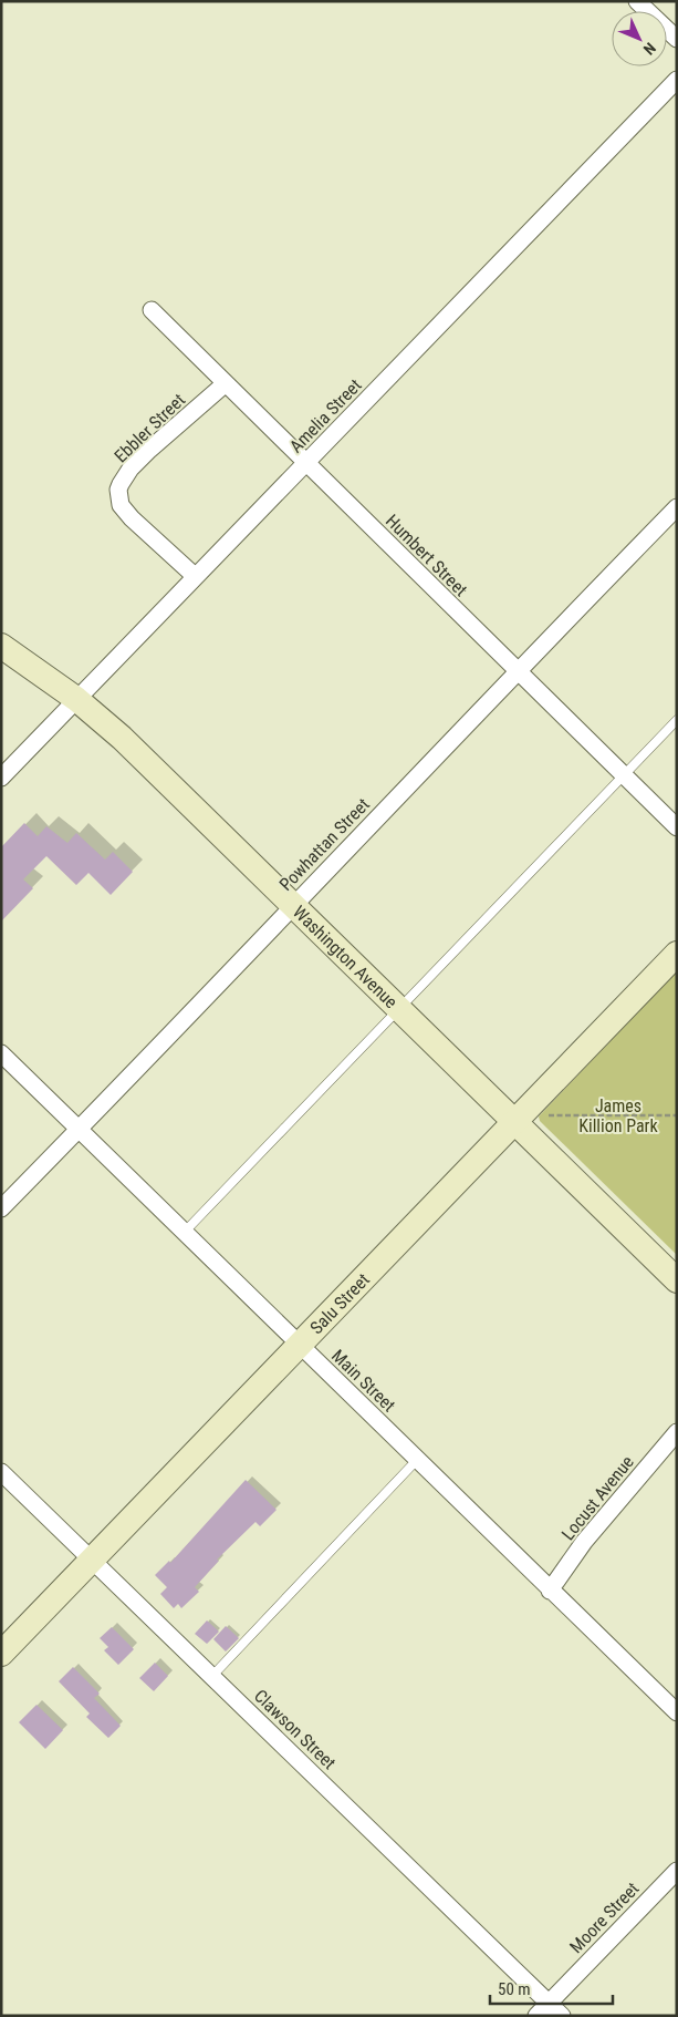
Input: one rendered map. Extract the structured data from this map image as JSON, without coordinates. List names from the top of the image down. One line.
{"streets":{"street":["Amelia Street","Ebbler Street","Humbert Street","Powhattan Street","Washington Avenue","Salu Street","Main Street","Locust Avenue","Clawson Street","Moore Street"]},"crossings":[["Amelia Street","Ebbler Street"],["Amelia Street","Humbert Street"],["Amelia Street","Washington Avenue"],["Ebbler Street","Humbert Street"],["Humbert Street","Powhattan Street"],["Powhattan Street","Washington Avenue"],["Powhattan Street","Main Street"],["Washington Avenue","Salu Street"],["Salu Street","Main Street"],["Salu Street","Clawson Street"],["Main Street","Locust Avenue"],["Clawson Street","Moore Street"]],"parks":["James Killion Park"],"scale_bar":"50 m","north":"bottom right"}
